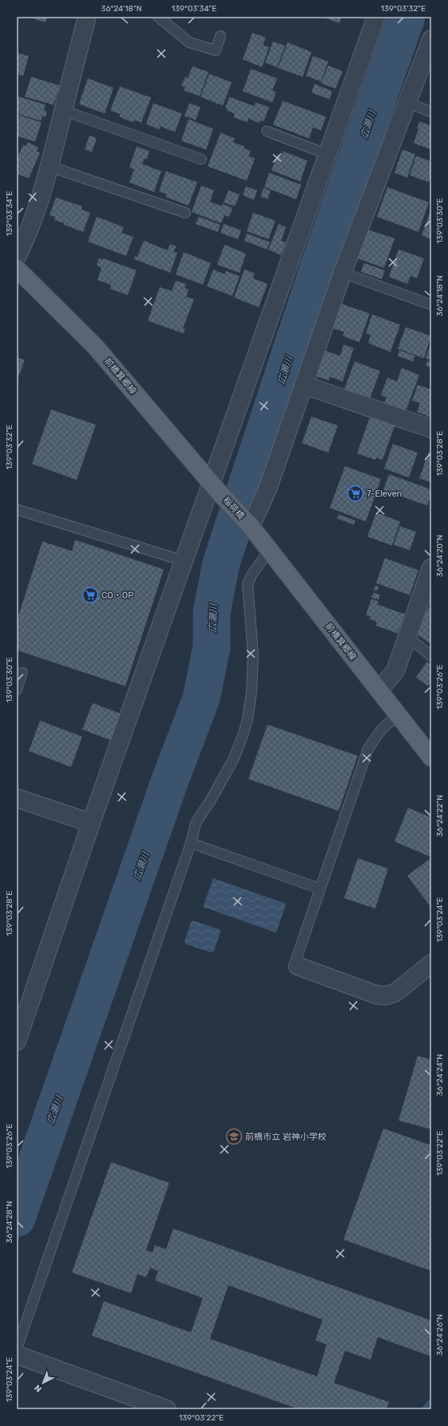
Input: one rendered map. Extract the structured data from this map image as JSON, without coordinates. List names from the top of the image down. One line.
{"streets":{"main road":["前橋箕郷線","稲荷橋"]},"crossings":[["前橋箕郷線","稲荷橋"]],"water":["広瀬川"],"places":{"supermarket":["7-Eleven","CO・OP"],"school or university":["前橋市立 岩神小学校"]},"north":"bottom left","coordinates":["36°24'18\"N","139°03'34\"E","139°03'32\"E","139°03'30\"E","139°03'28\"E","36°24'20\"N","139°03'26\"E","36°24'22\"N","139°03'24\"E","36°24'24\"N","139°03'22\"E","36°24'28\"N","36°24'26\"N"]}
